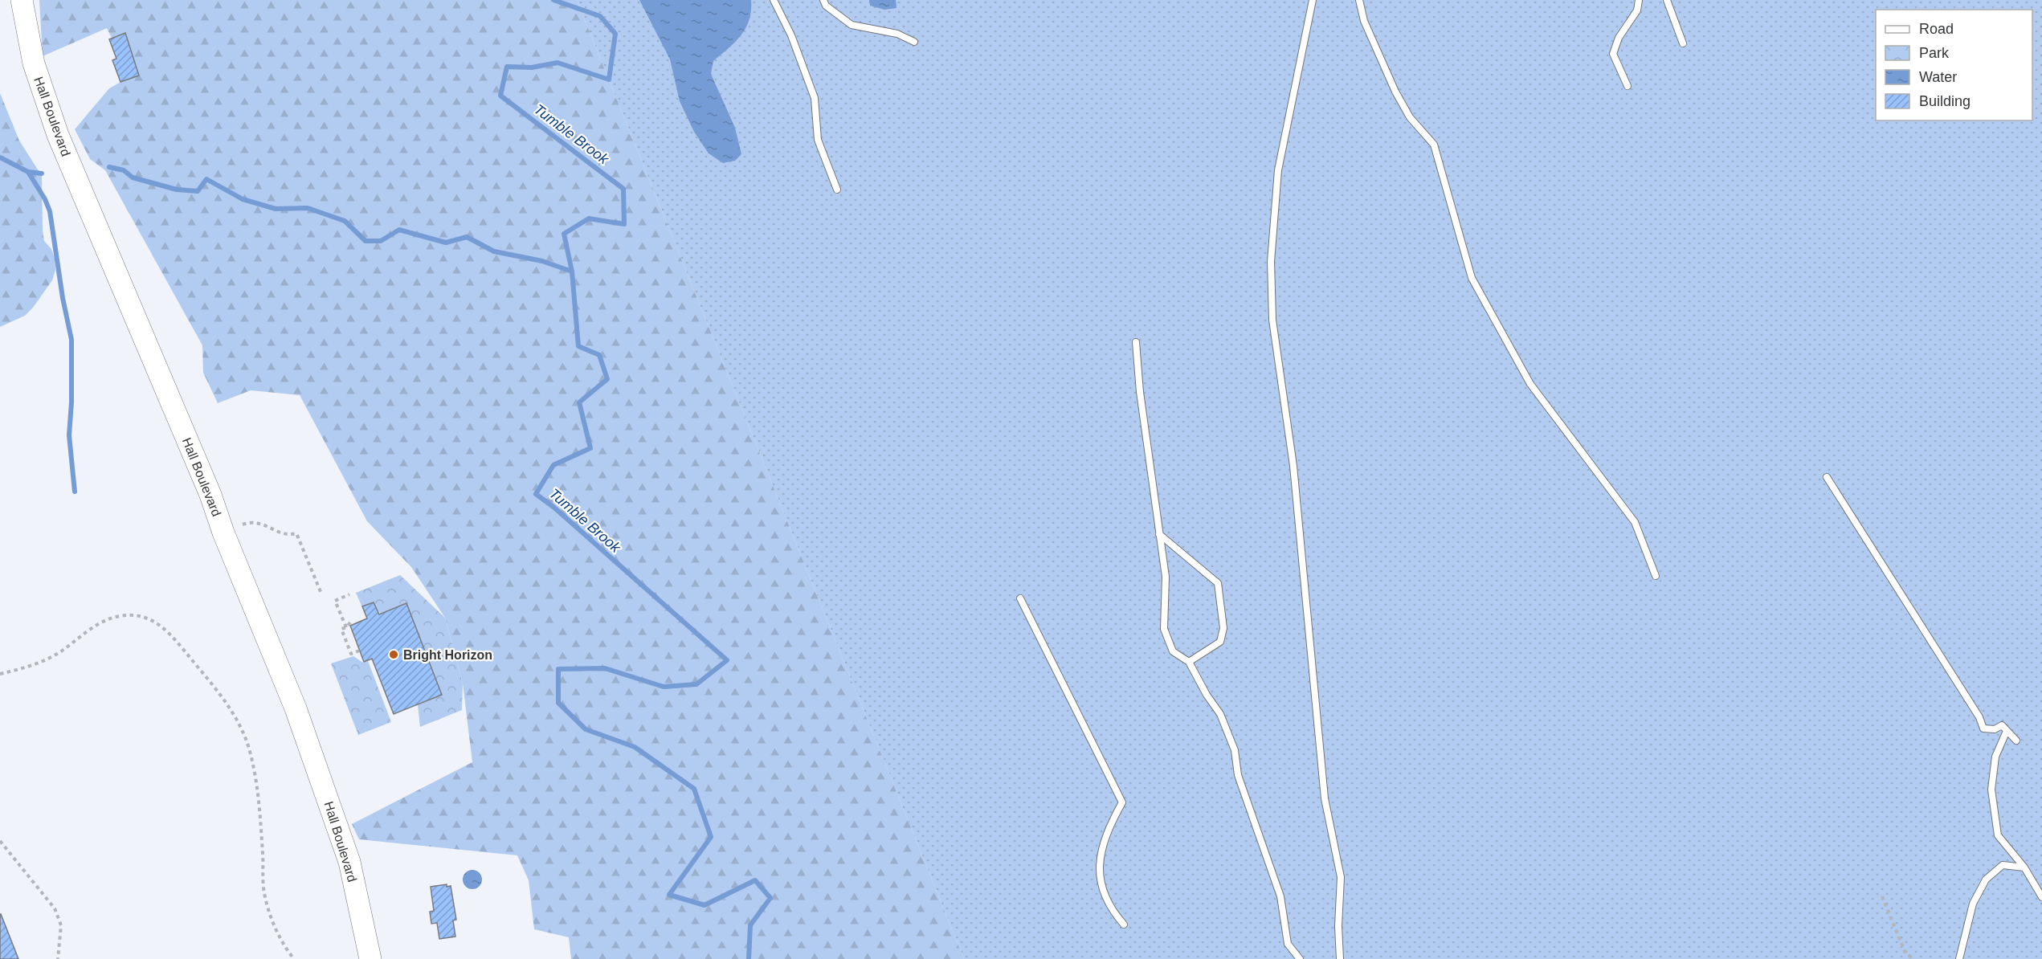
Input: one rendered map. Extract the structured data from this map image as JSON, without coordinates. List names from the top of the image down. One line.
{"streets":{"main road":["Hall Boulevard"]},"water":["Tumble Brook"],"places":["Bright Horizon"],"legend":["Road","Park","Water","Building"]}
